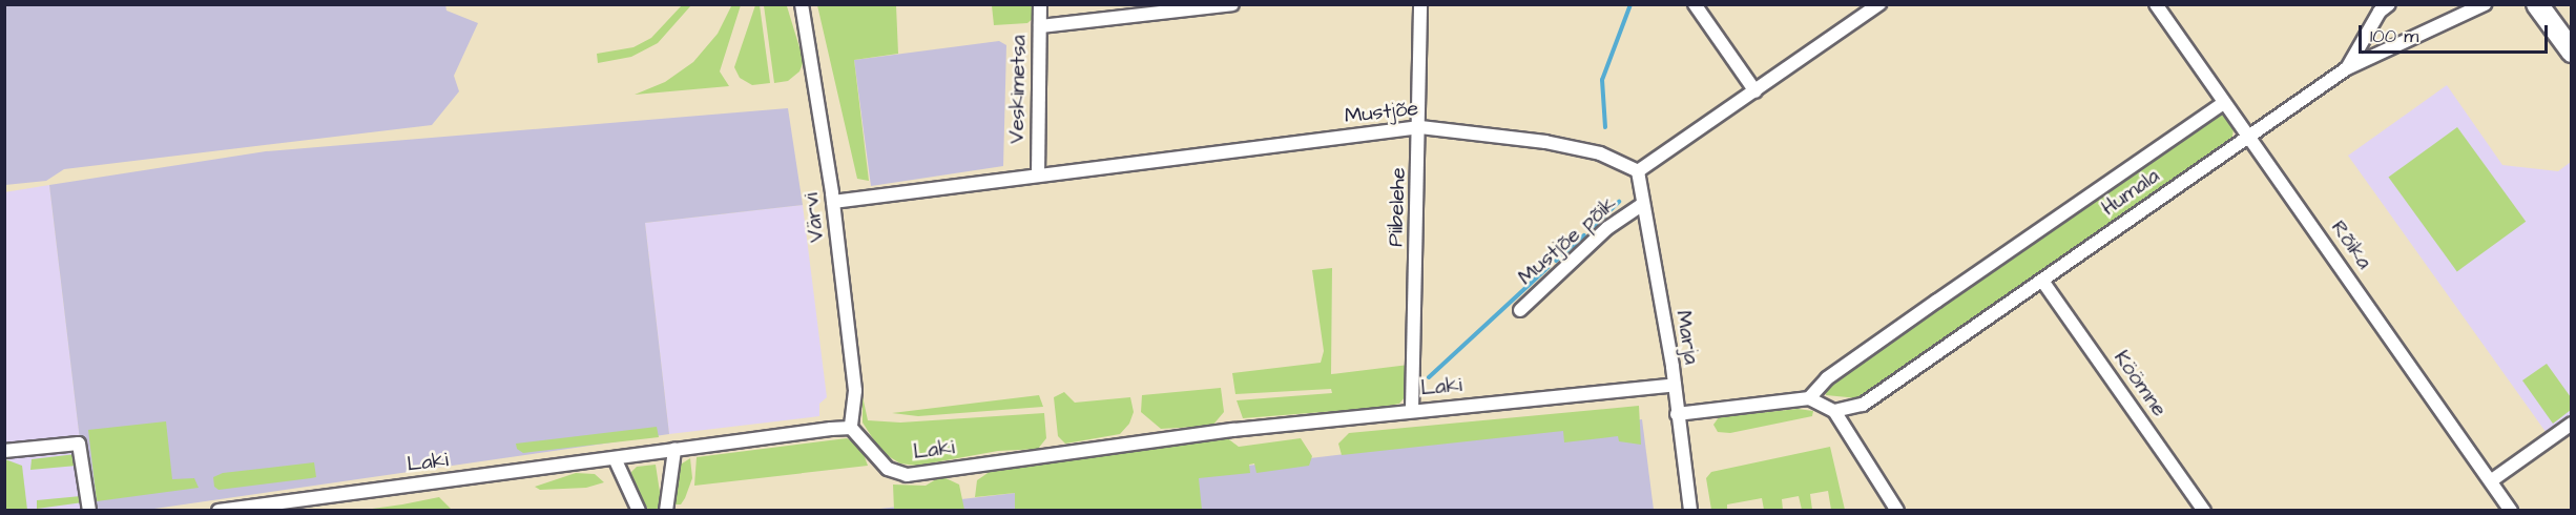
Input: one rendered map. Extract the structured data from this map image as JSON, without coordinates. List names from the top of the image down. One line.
{"streets":{"street":["Veskimetsa","Mustjõe","Humala","Piibelehe","Värvi","Mustjõe põik","Rõika","Marja","Köömne","Laki"]},"crossings":[["Veskimetsa","Mustjõe"],["Mustjõe","Piibelehe"],["Mustjõe","Värvi"],["Mustjõe","Marja"],["Humala","Rõika"],["Humala","Köömne"],["Piibelehe","Laki"],["Värvi","Laki"],["Mustjõe põik","Marja"],["Marja","Laki"]],"scale_bar":"100 m"}
